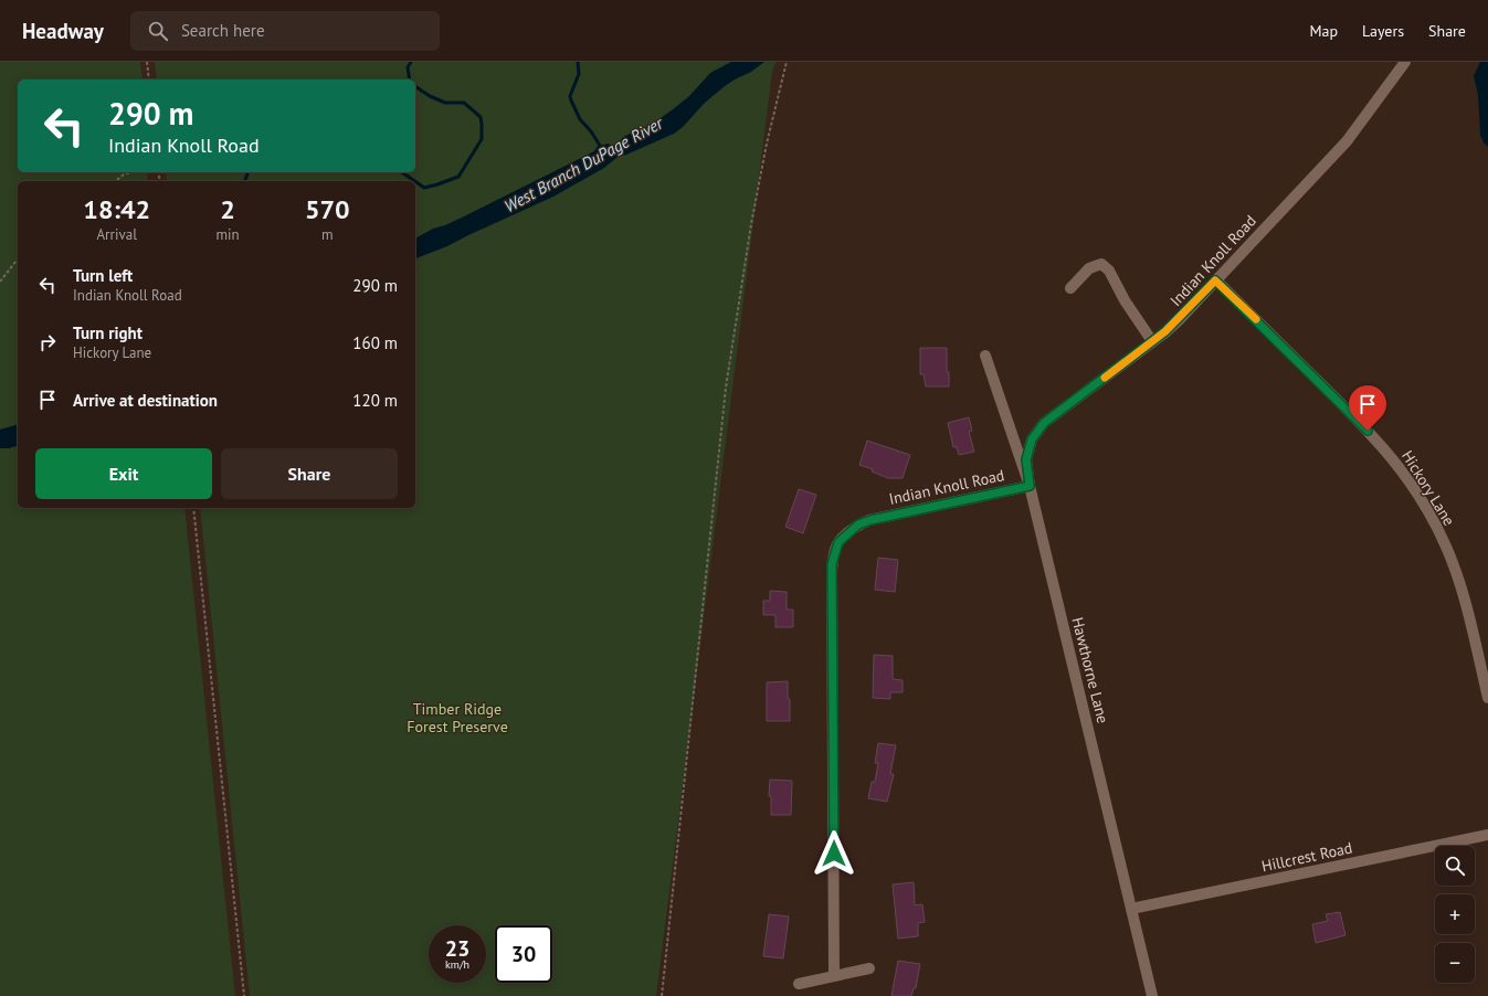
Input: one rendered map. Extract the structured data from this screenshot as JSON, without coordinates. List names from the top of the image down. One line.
{"streets":{"street":["Indian Knoll Road","Hickory Lane","Hawthorne Lane","Hillcrest Road"]},"crossings":[["Indian Knoll Road","Hickory Lane"],["Indian Knoll Road","Hawthorne Lane"],["Hawthorne Lane","Hillcrest Road"]],"water":["West Branch DuPage River"],"parks":["Timber Ridge Forest Preserve"],"page":{"header":"Headway","search":"Search here","nav":["Map","Layers","Share"],"turn":["290 m","Indian Knoll Road"],"eta":["18:42","Arrival","2","min","570","m"],"list":[{"name":"Turn left","note":"Indian Knoll Road","value":"290 m"},{"name":"Turn right","note":"Hickory Lane","value":"160 m"},{"name":"Arrive at destination","value":"120 m"}],"buttons":["Exit","Share"],"map_buttons":["+","−"],"speed":"23 km/h","limit":"30"}}
